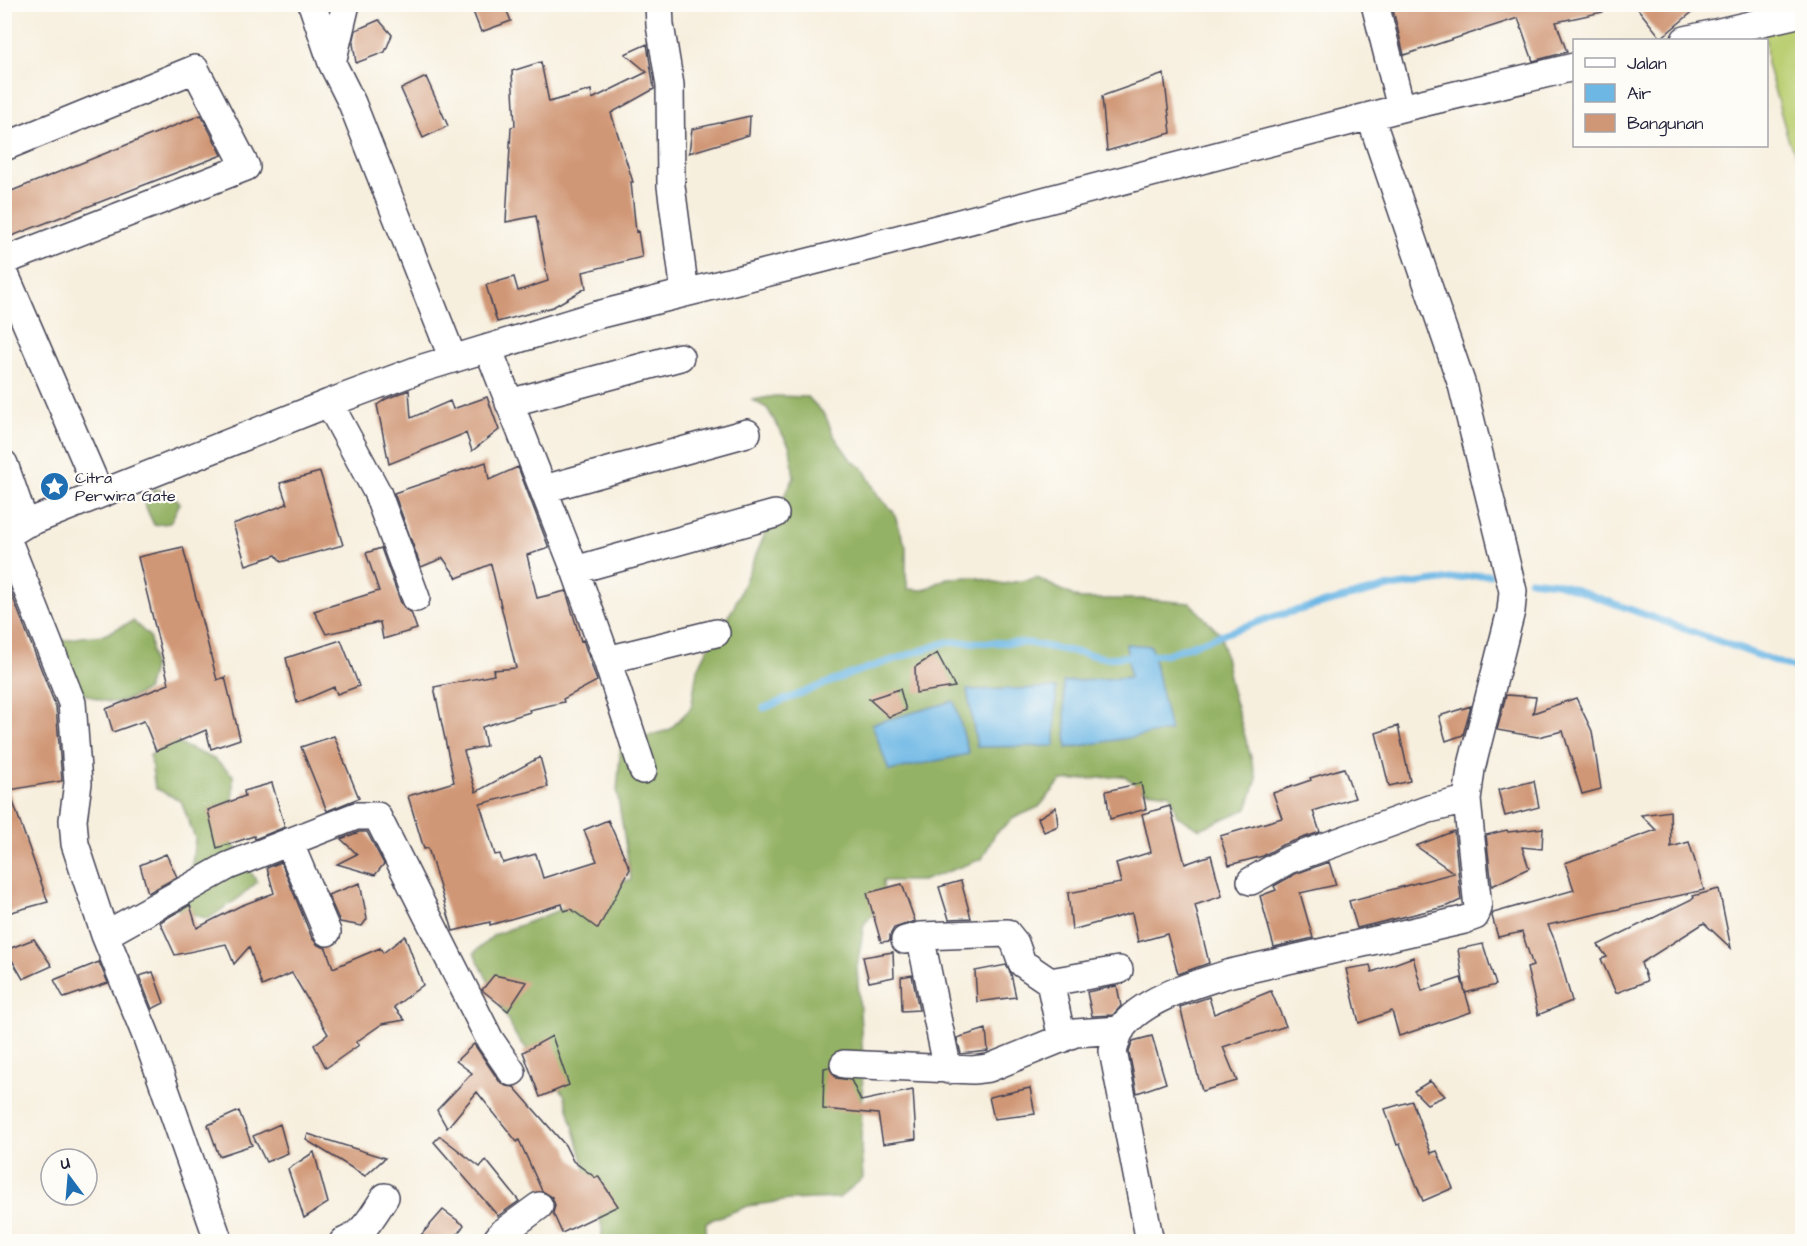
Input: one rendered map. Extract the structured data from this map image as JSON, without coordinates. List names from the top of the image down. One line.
{"places":{"place":["Citra Perwira Gate"]},"legend":["Jalan","Air","Bangunan"],"north":"top"}
